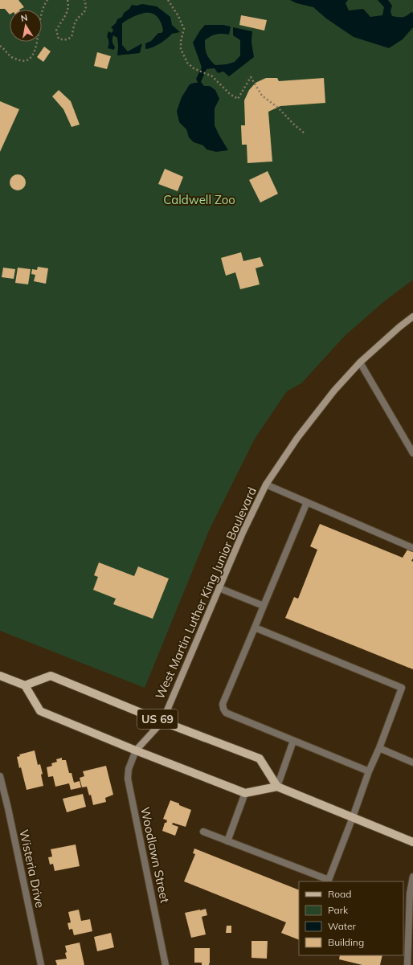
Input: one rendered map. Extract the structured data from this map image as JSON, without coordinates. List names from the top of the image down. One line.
{"streets":{"main road":["West Martin Luther King Junior Boulevard","US 69"],"street":["Woodlawn Street","Wisteria Drive"]},"crossings":[["West Martin Luther King Junior Boulevard","US 69"],["West Martin Luther King Junior Boulevard","Woodlawn Street"]],"parks":["Caldwell Zoo"],"legend":["Road","Park","Water","Building"],"north":"top"}
